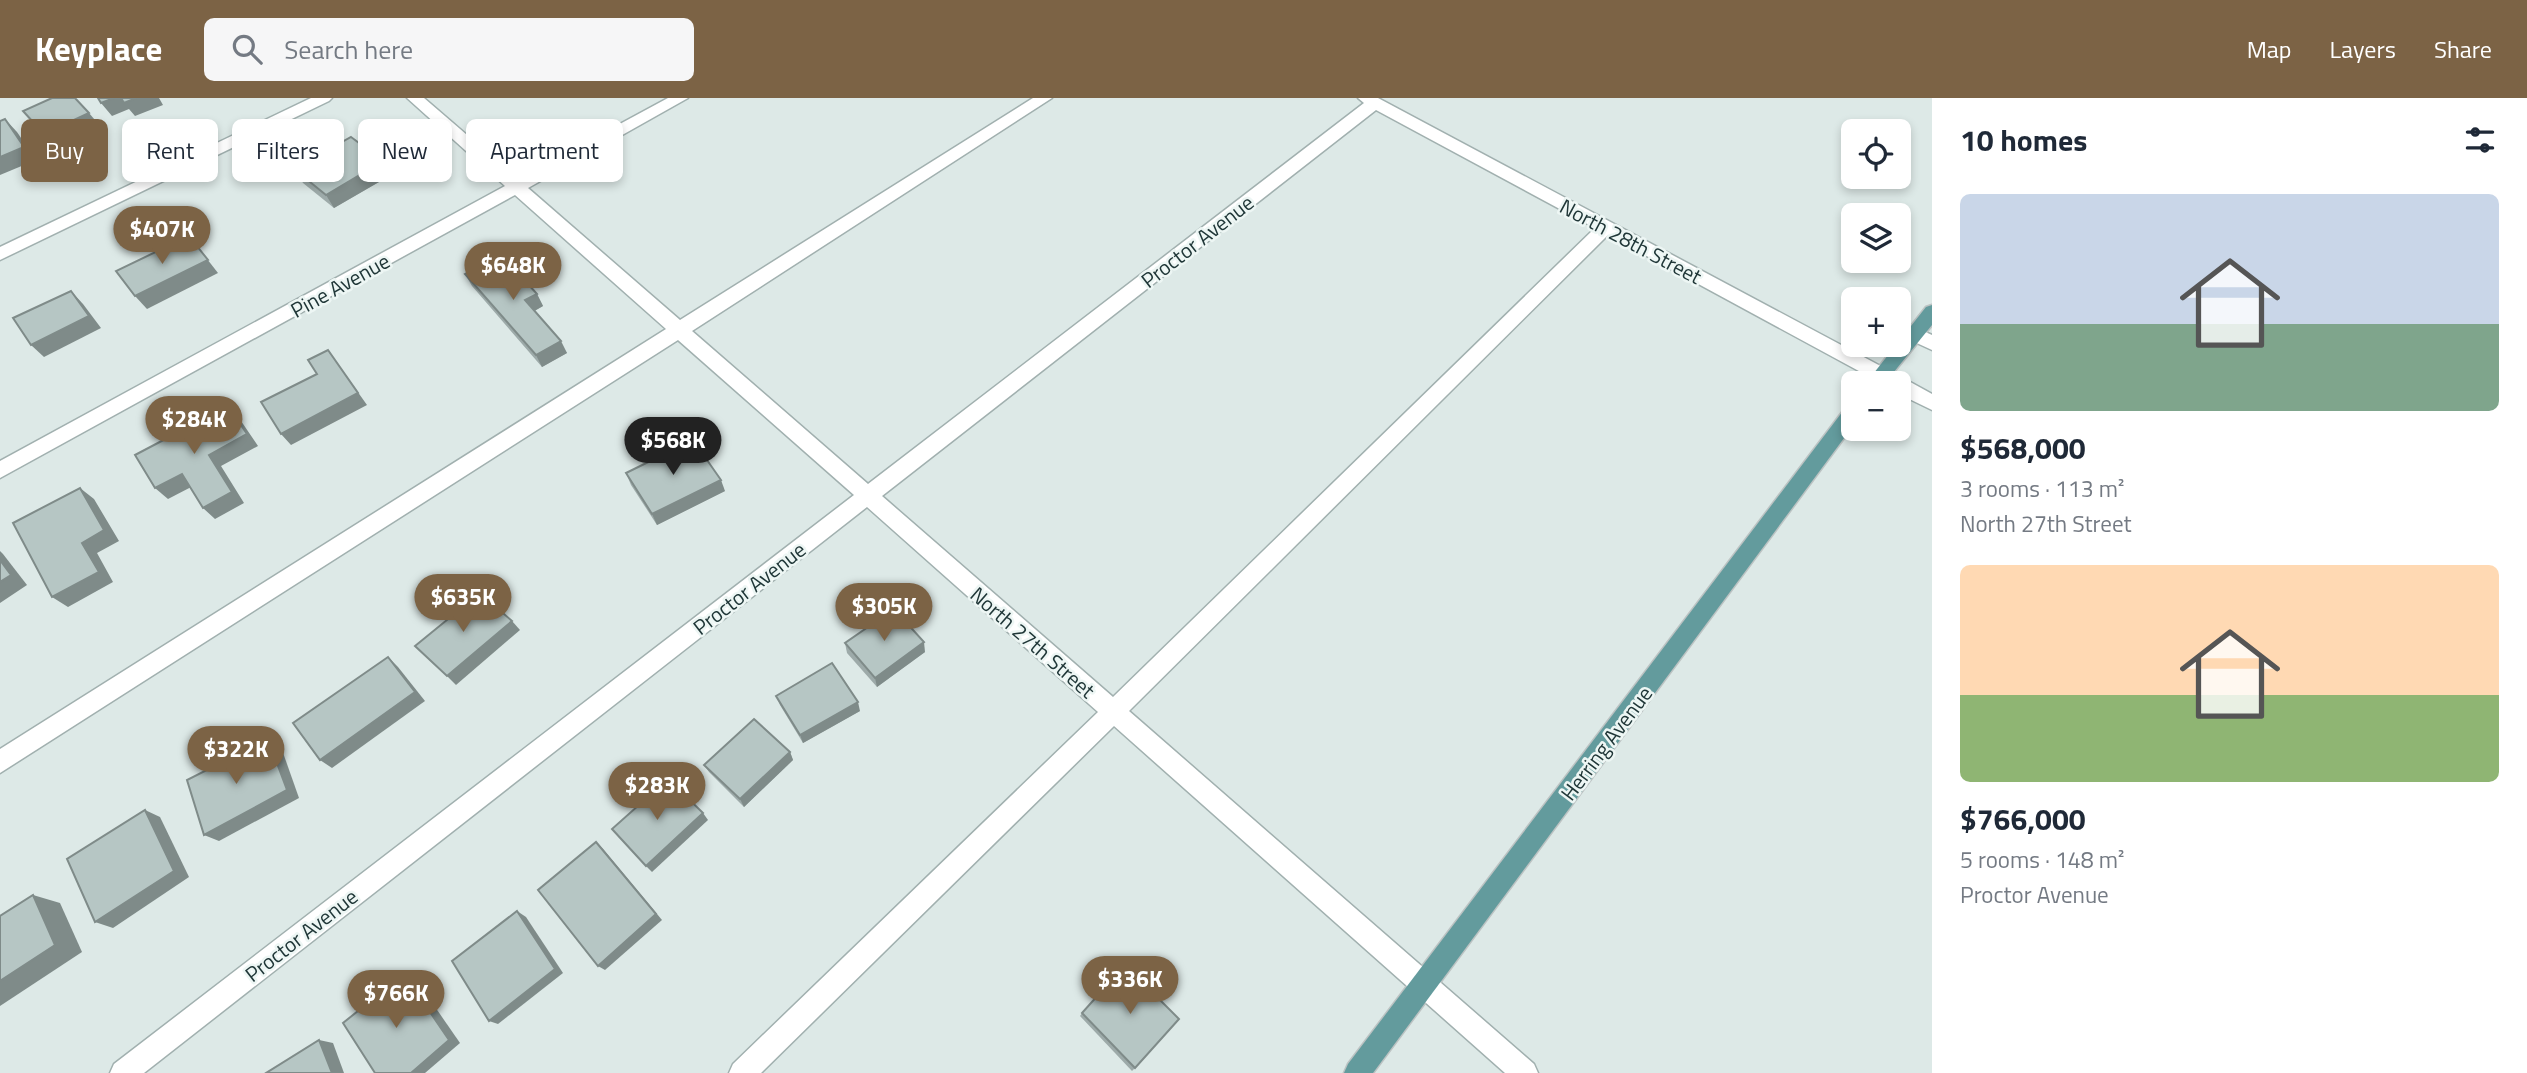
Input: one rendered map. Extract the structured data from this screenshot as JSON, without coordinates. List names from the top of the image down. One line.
{"streets":{"main road":["Herring Avenue"],"street":["Proctor Avenue","North 28th Street","Pine Avenue","North 27th Street"]},"crossings":[["Proctor Avenue","North 28th Street"],["Proctor Avenue","North 27th Street"],["Pine Avenue","North 27th Street"],["North 27th Street","Herring Avenue"]],"page":{"header":"Keyplace","search":"Search here","nav":["Map","Layers","Share"],"heading":"10 homes","map_buttons":["+","−"],"chip":["Buy","Rent","Filters","New","Apartment"],"list":[{"name":"$568,000","note":"3 rooms · 113 m² · North 27th Street"},{"name":"$766,000","note":"5 rooms · 148 m² · Proctor Avenue"}],"price":["$407K","$648K","$284K","$568K","$635K","$305K","$322K","$283K","$336K","$766K"]}}
